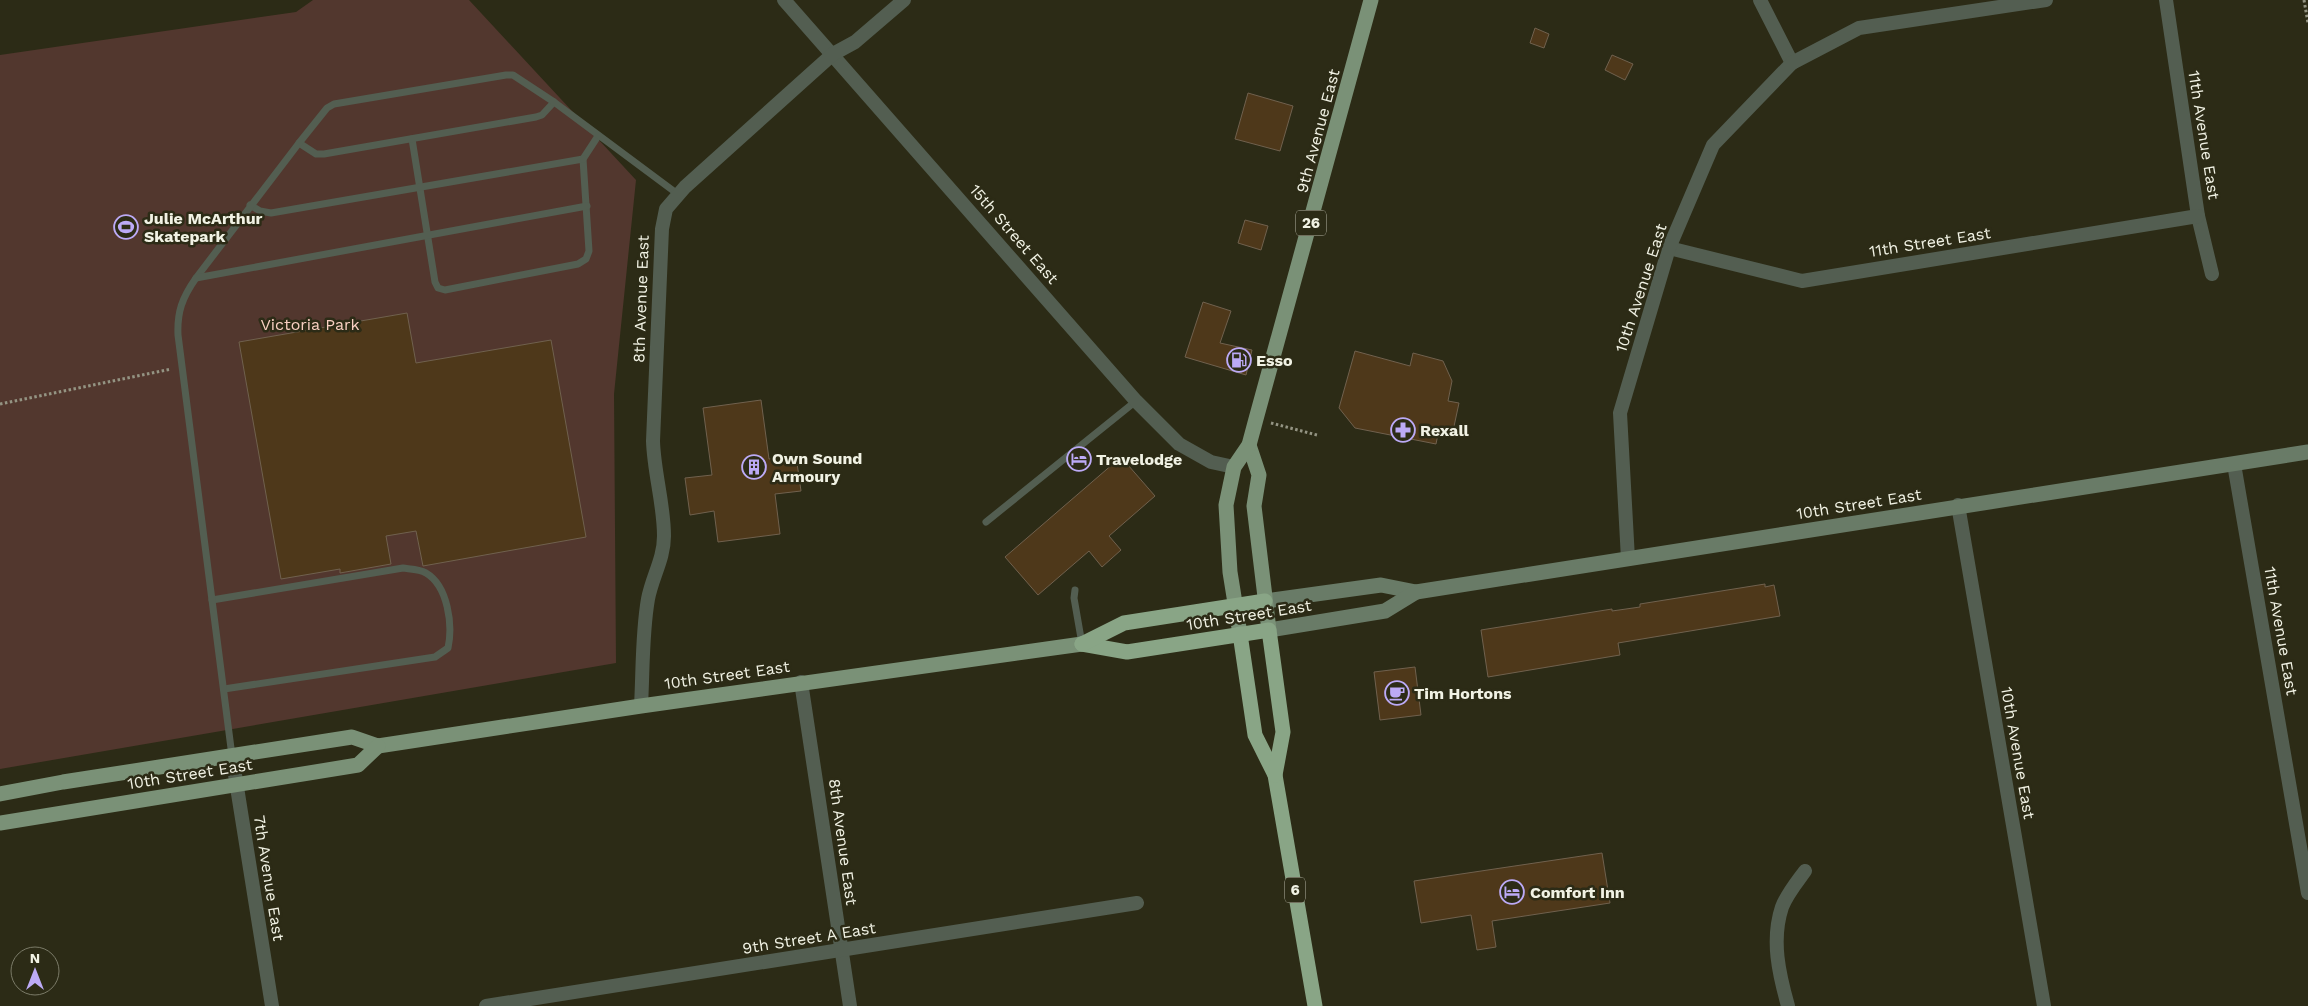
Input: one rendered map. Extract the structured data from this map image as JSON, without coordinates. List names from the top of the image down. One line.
{"streets":{"highway":["9th Avenue East","10th Street East","6"],"main road":["26"],"street":["11th Avenue East","15th Street East","11th Street East","10th Avenue East","8th Avenue East","7th Avenue East","9th Street A East"]},"crossings":[["9th Avenue East","15th Street East"],["9th Avenue East","10th Street East"],["9th Avenue East","6"],["11th Avenue East","11th Street East"],["11th Avenue East","10th Street East"],["15th Street East","8th Avenue East"],["11th Street East","10th Avenue East"],["10th Avenue East","10th Street East"],["8th Avenue East","10th Street East"],["8th Avenue East","9th Street A East"],["10th Street East","7th Avenue East"],["10th Street East","6"]],"parks":["Victoria Park"],"places":{"sports":["Julie McArthur Skatepark"],"fuel station":["Esso"],"pharmacy":["Rexall"],"hotel":["Travelodge","Comfort Inn"],"building":["Own Sound Armoury"],"cafe":["Tim Hortons"]},"north":"top"}
